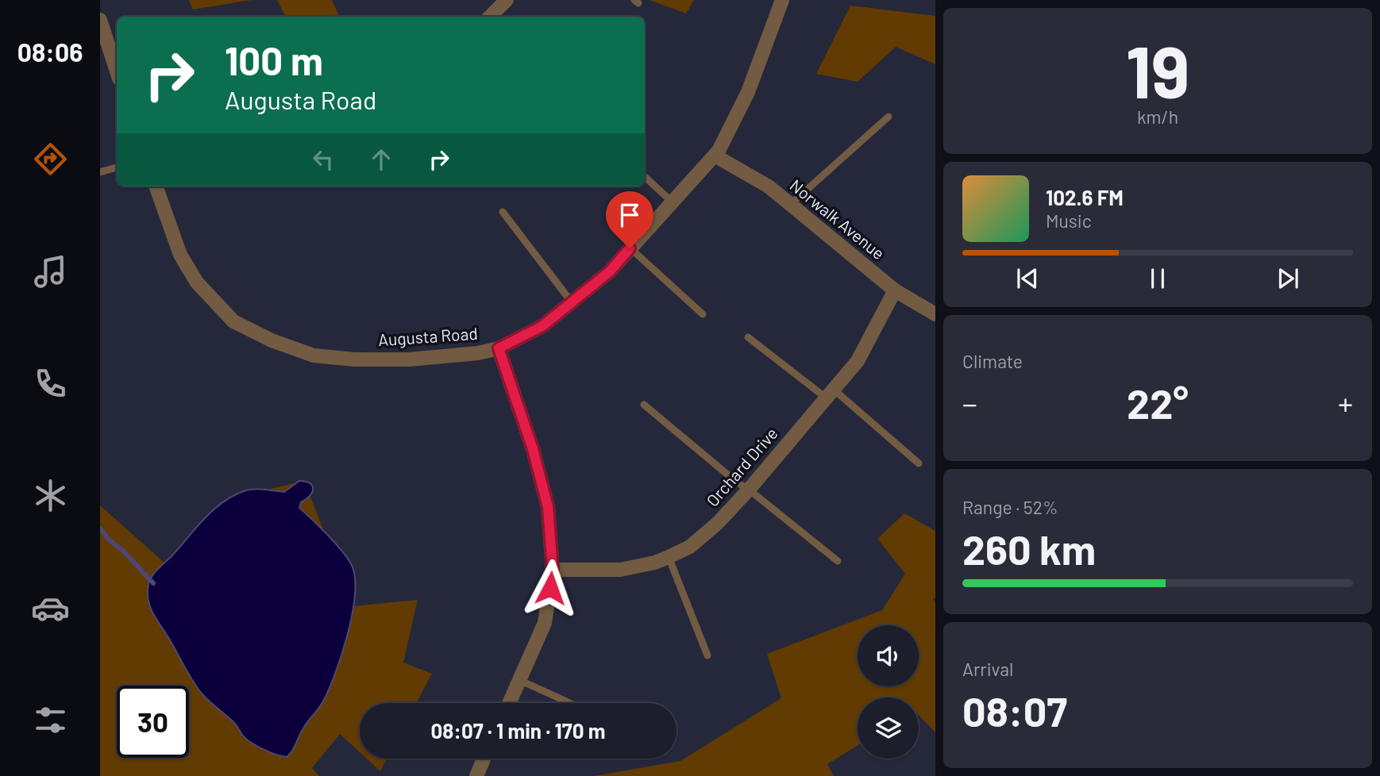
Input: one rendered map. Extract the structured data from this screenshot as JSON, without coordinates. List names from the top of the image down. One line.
{"streets":{"street":["Norwalk Avenue","Augusta Road","Orchard Drive"]},"crossings":[["Norwalk Avenue","Augusta Road"],["Norwalk Avenue","Orchard Drive"]],"page":{"tabs":"08:06","tile":[["19","km/h"],"Climate",["Range · 52%","260 km"],["Arrival","08:07"]],"turn":["100 m","Augusta Road"],"song":["102.6 FM","Music"],"heat":["−","22°","+"],"limit":"30","trip":"08:07 · 1 min · 170 m"}}
